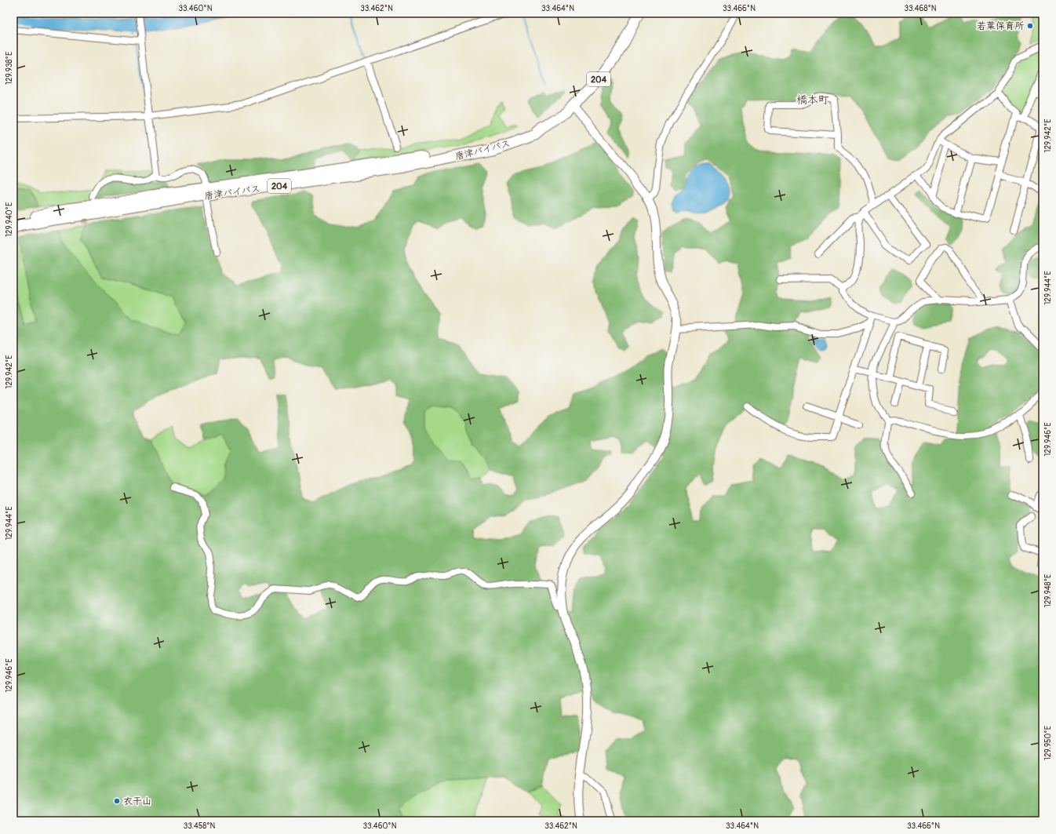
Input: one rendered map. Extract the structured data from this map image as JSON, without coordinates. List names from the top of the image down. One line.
{"streets":{"highway":["204","唐津バイパス"]},"districts":["橋本町"],"places":["若葉保育所","衣干山"],"coordinates":["33.460°N","33.462°N","33.464°N","33.466°N","33.468°N","129.938°E","129.942°E","129.940°E","129.944°E","129.946°E","129.948°E","129.950°E","33.458°N"]}
